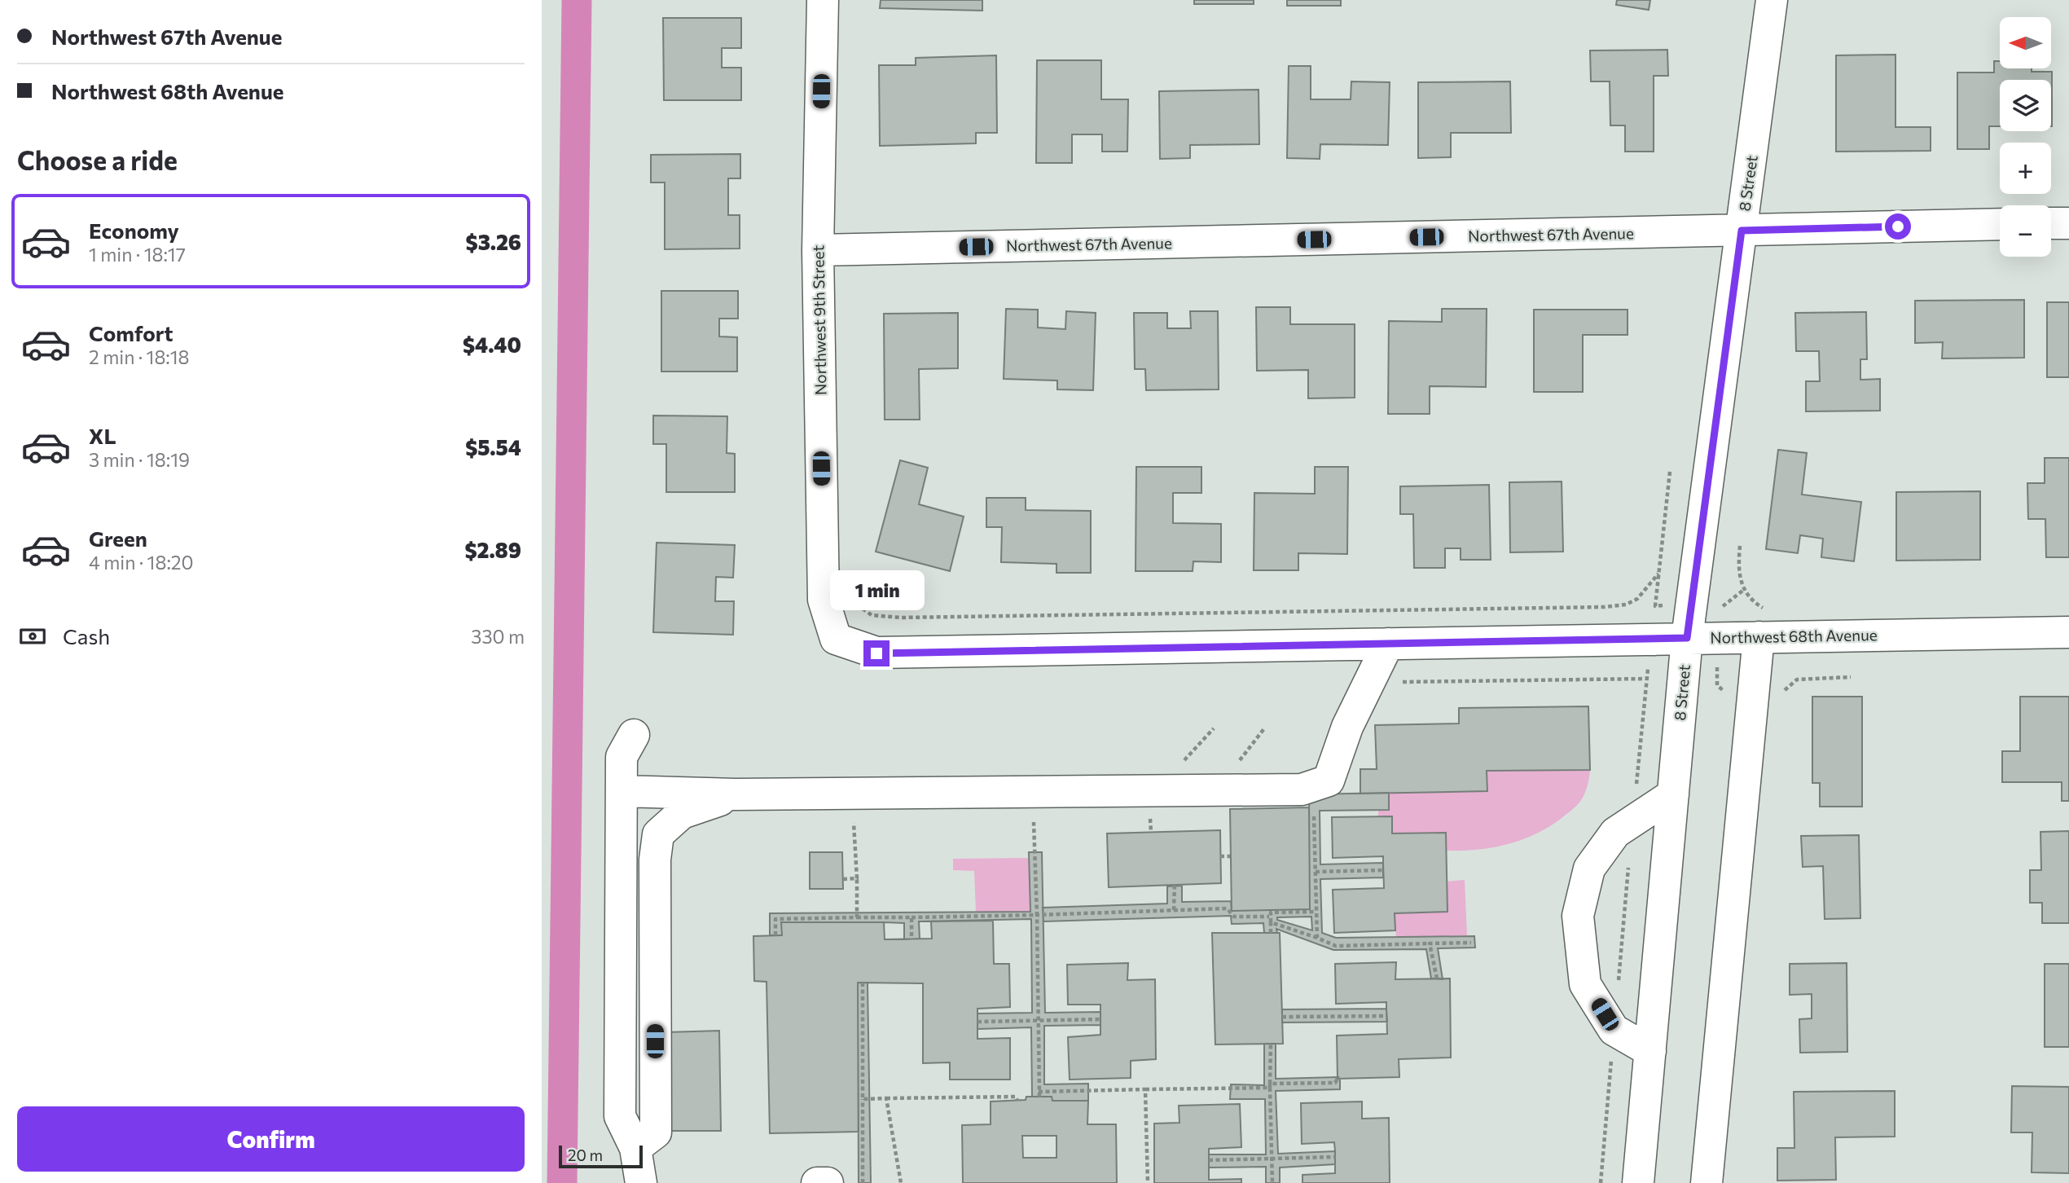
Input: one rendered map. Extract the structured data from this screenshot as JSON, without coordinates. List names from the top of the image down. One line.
{"streets":{"street":["8 Street","Northwest 67th Avenue","Northwest 9th Street","Northwest 68th Avenue"]},"crossings":[["8 Street","Northwest 67th Avenue"],["8 Street","Northwest 68th Avenue"],["Northwest 67th Avenue","Northwest 9th Street"],["Northwest 9th Street","Northwest 68th Avenue"]],"scale_bar":"20 m","north":"left","page":{"banner":["Northwest 67th Avenue","Northwest 68th Avenue"],"map_buttons":["+","−"],"heading":"Choose a ride","list":[{"name":"Economy","note":"1 min · 18:17","value":"$3.26"},{"name":"Comfort","note":"2 min · 18:18","value":"$4.40"},{"name":"XL","note":"3 min · 18:19","value":"$5.54"},{"name":"Green","note":"4 min · 18:20","value":"$2.89"}],"bubble":"1 min","pay":["Cash","330 m"],"buttons":"Confirm","scale":"20 m"}}
